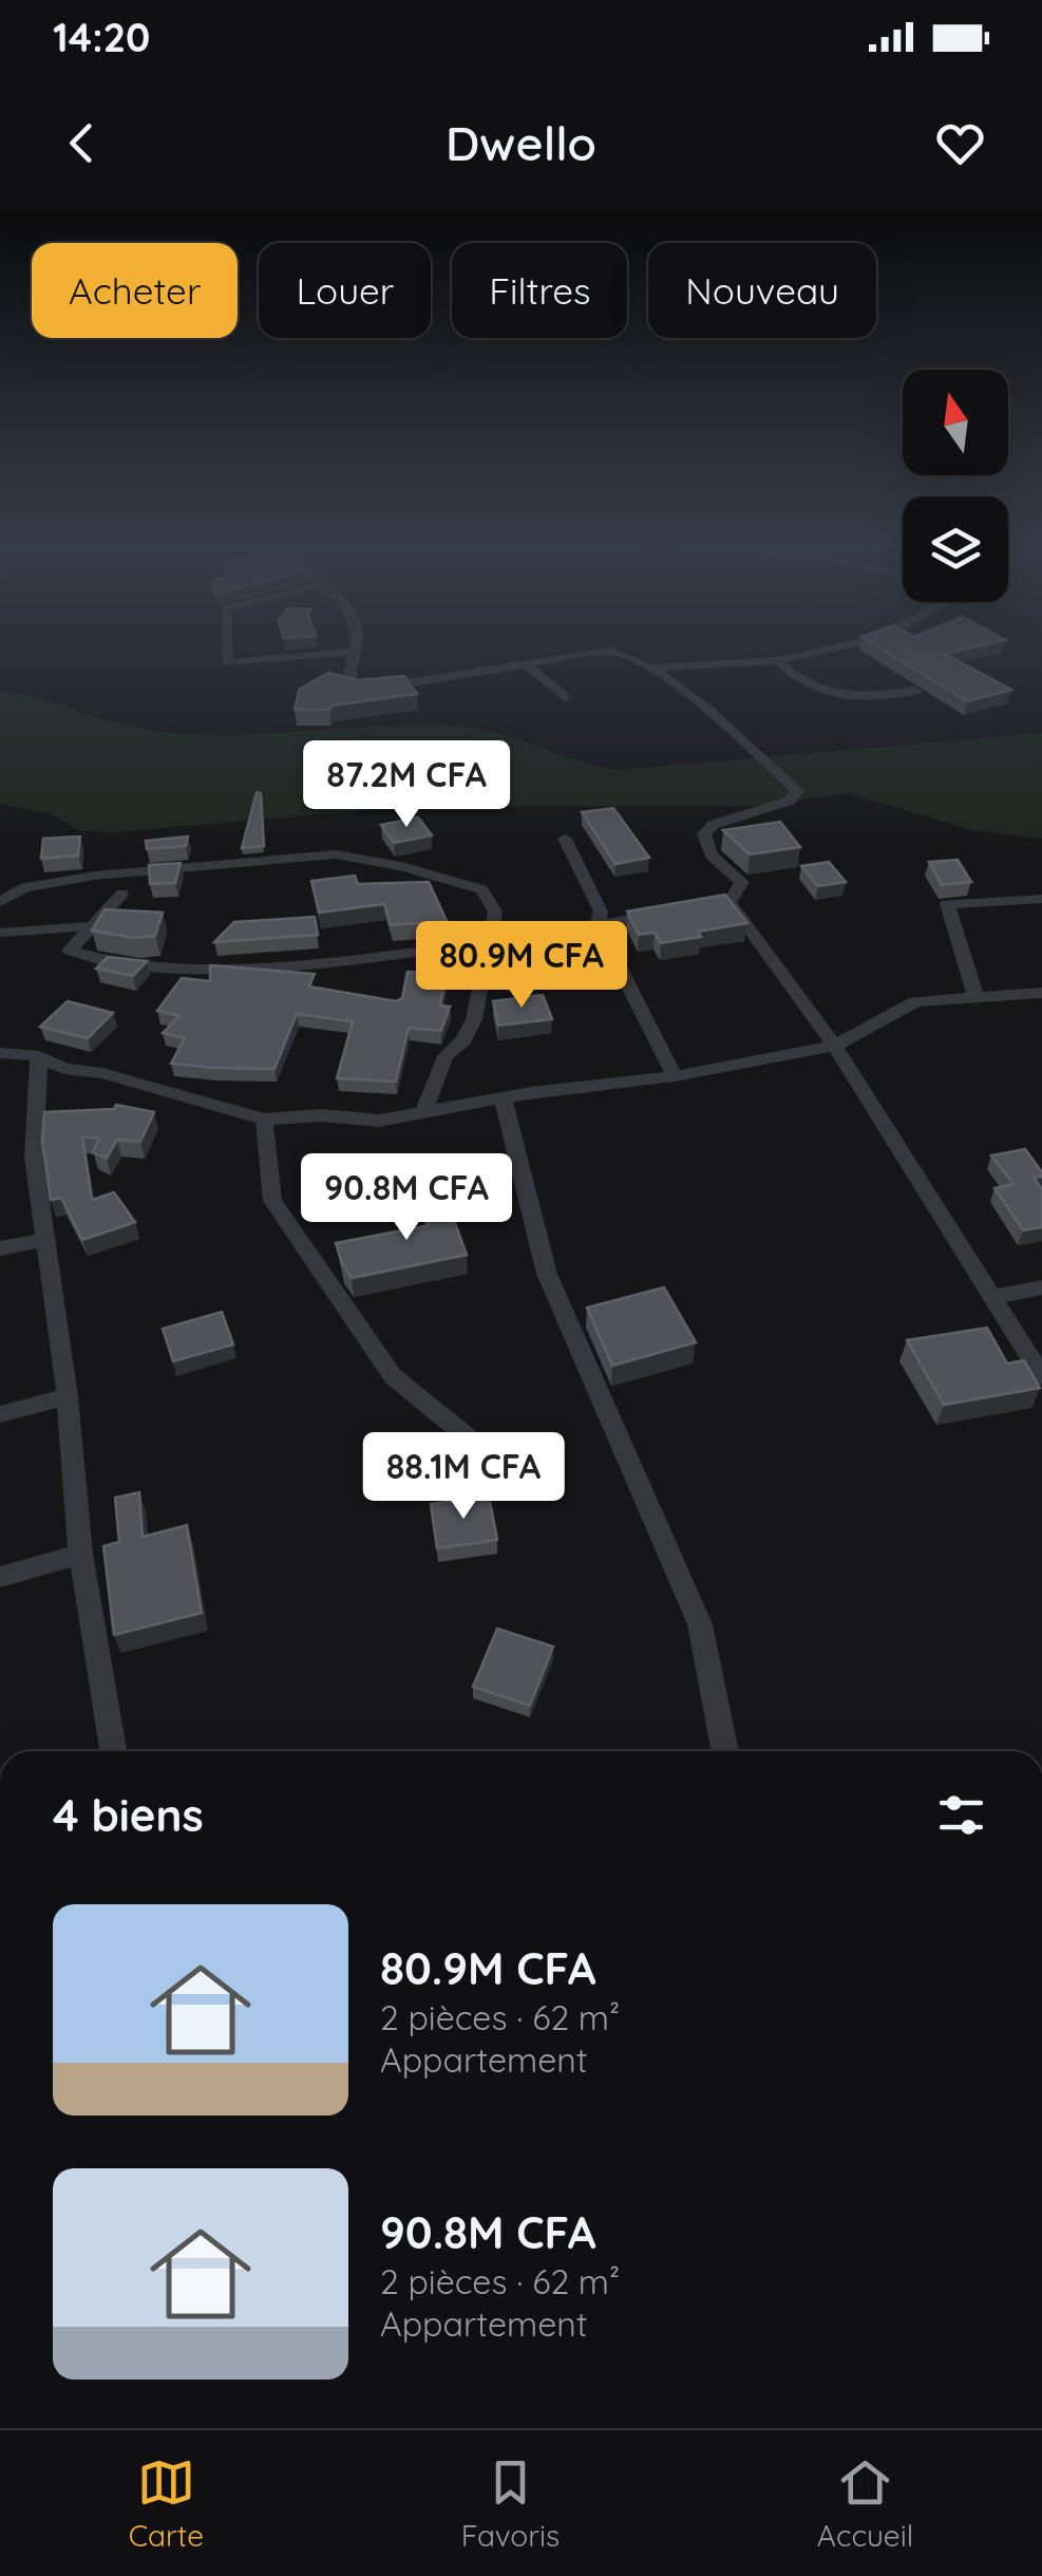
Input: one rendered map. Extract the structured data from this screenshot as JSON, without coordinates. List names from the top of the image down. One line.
{"north":"top","page":{"status":"14:20","header":"Dwello","chip":["Acheter","Louer","Filtres","Nouveau"],"price":["87.2M CFA","80.9M CFA","90.8M CFA","88.1M CFA"],"heading":"4 biens","list":[{"name":"80.9M CFA","note":"2 pièces · 62 m² · Appartement"},{"name":"90.8M CFA","note":"2 pièces · 62 m² · Appartement"}],"tabs":["Carte","Favoris","Accueil"]}}
